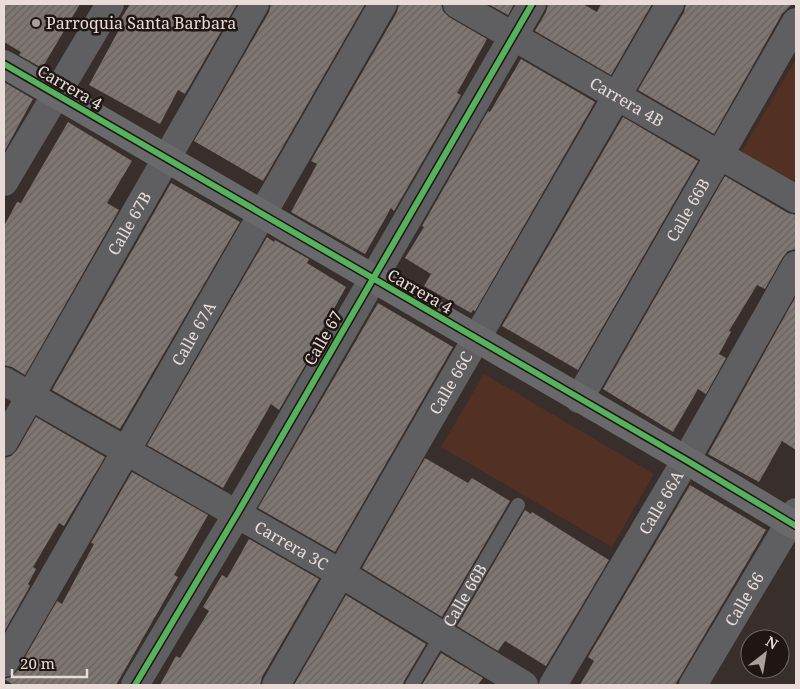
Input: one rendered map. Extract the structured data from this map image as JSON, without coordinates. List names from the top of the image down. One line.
{"streets":{"street":["Carrera 4","Carrera 4B","Calle 66B","Calle 67B","Calle 67A","Calle 67","Calle 66C","Calle 66A","Carrera 3C","Calle 66"]},"crossings":[["Carrera 4","Calle 66B"],["Carrera 4","Calle 67B"],["Carrera 4","Calle 67A"],["Carrera 4","Calle 67"],["Carrera 4","Calle 66C"],["Carrera 4","Calle 66A"],["Carrera 4","Calle 66"],["Carrera 4B","Calle 66B"],["Carrera 4B","Calle 67"],["Carrera 4B","Calle 66C"],["Calle 66B","Carrera 3C"],["Calle 67B","Carrera 3C"],["Calle 67A","Carrera 3C"],["Calle 67","Carrera 3C"],["Calle 66C","Carrera 3C"]],"places":["Parroquia Santa Barbara"],"scale_bar":"20 m","north":"top right"}
